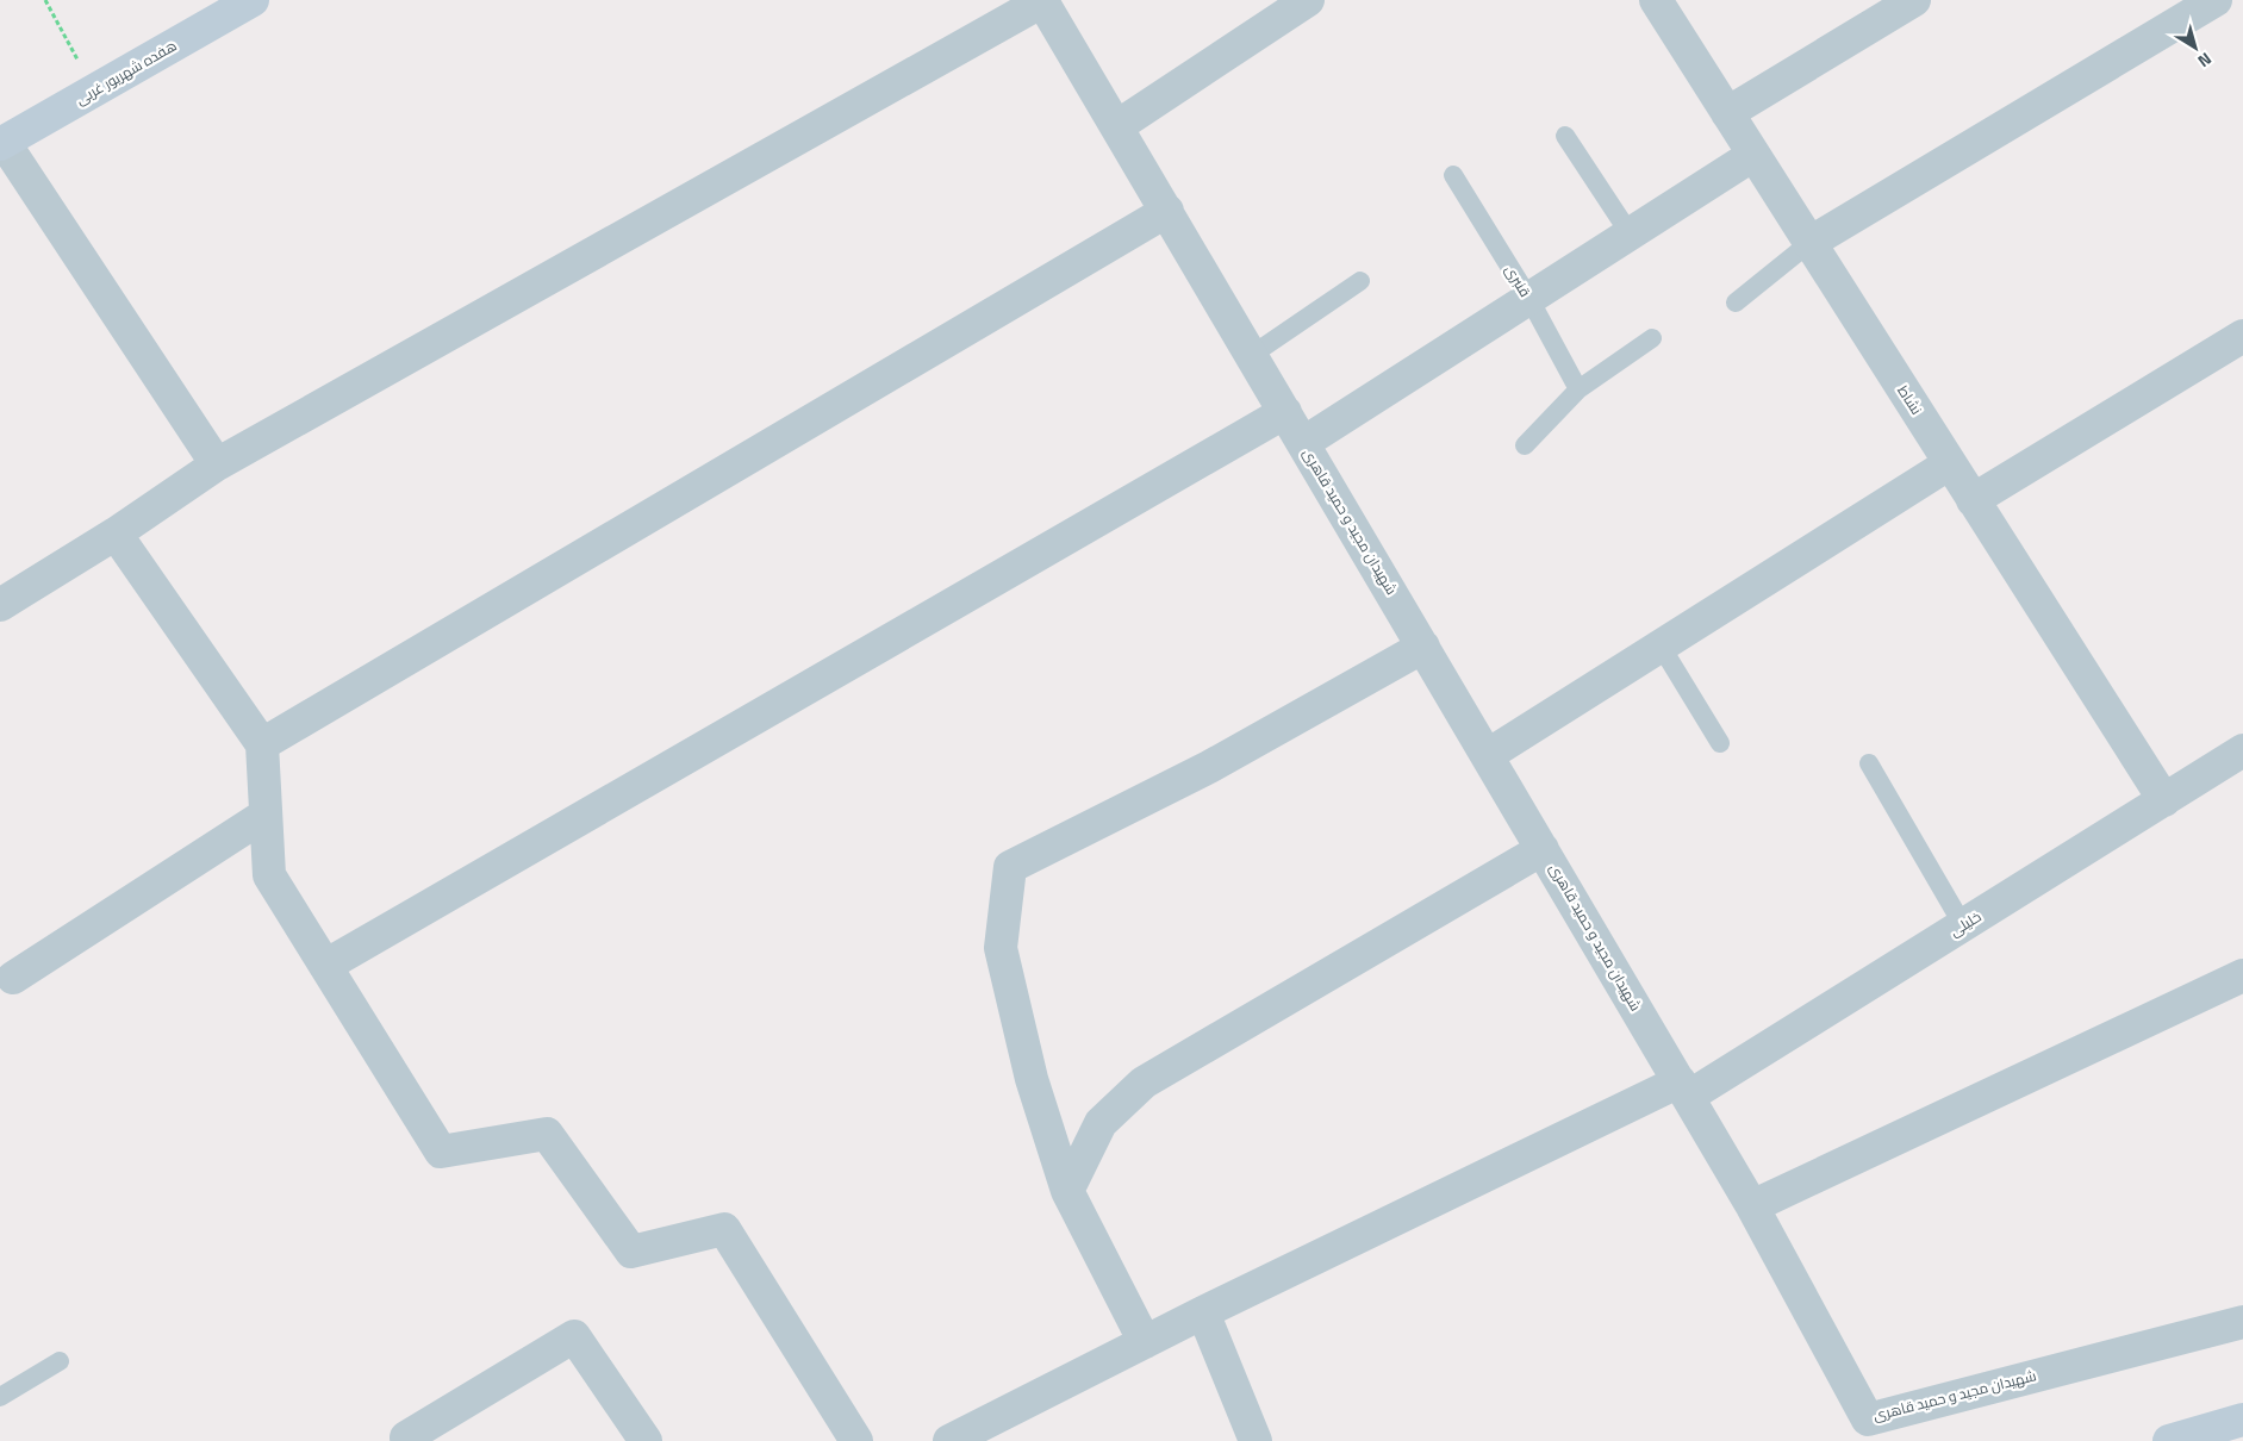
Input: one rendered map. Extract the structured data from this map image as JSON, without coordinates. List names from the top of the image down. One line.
{"streets":{"street":["هفده شهریور غربی","نشاط","شهیدان مجید و حمید قاهری","خلیلی"],"lane":["قنبری"]},"crossings":[["نشاط","خلیلی"],["شهیدان مجید و حمید قاهری","خلیلی"]],"north":"bottom right"}
